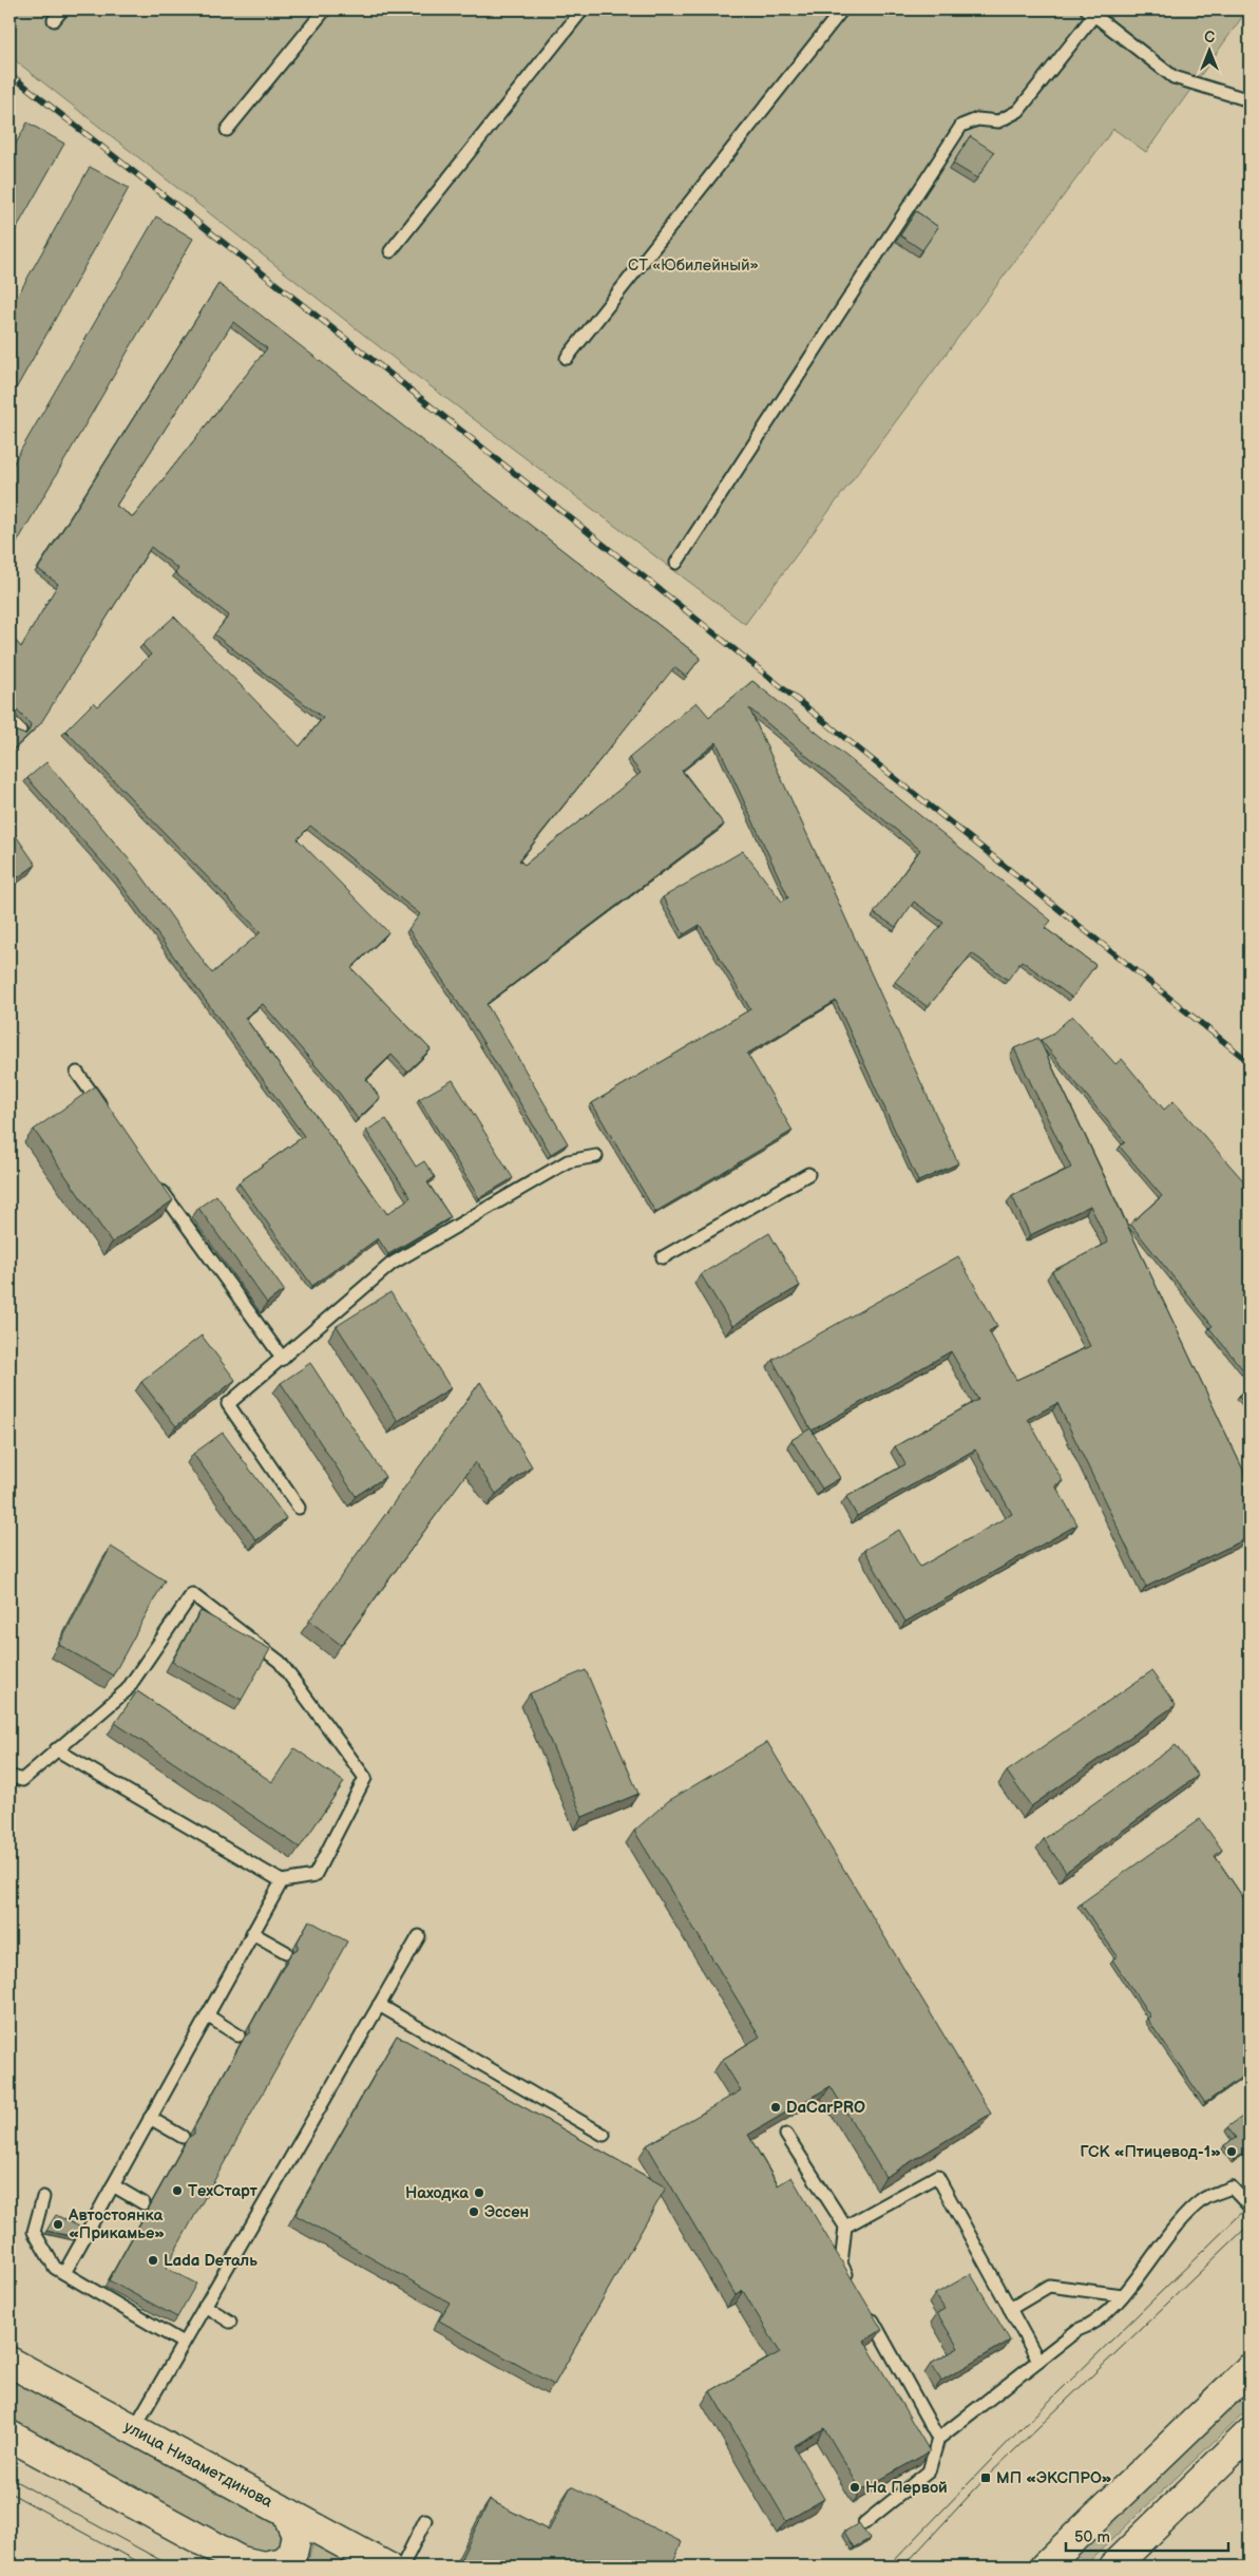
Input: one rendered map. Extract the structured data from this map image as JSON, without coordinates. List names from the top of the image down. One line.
{"streets":{"main road":["улица Низаметдинова"]},"parks":["СТ «Юбилейный»"],"places":{"other":["DaCarPRO","ГСК «Птицевод-1»","ТехСтарт","Находка","Эссен","Автостоянка «Прикамье»","Lada Dеталь","На Первой"],"transit":["МП «ЭКСПРО»"]},"scale_bar":"50 m","north":"top"}
